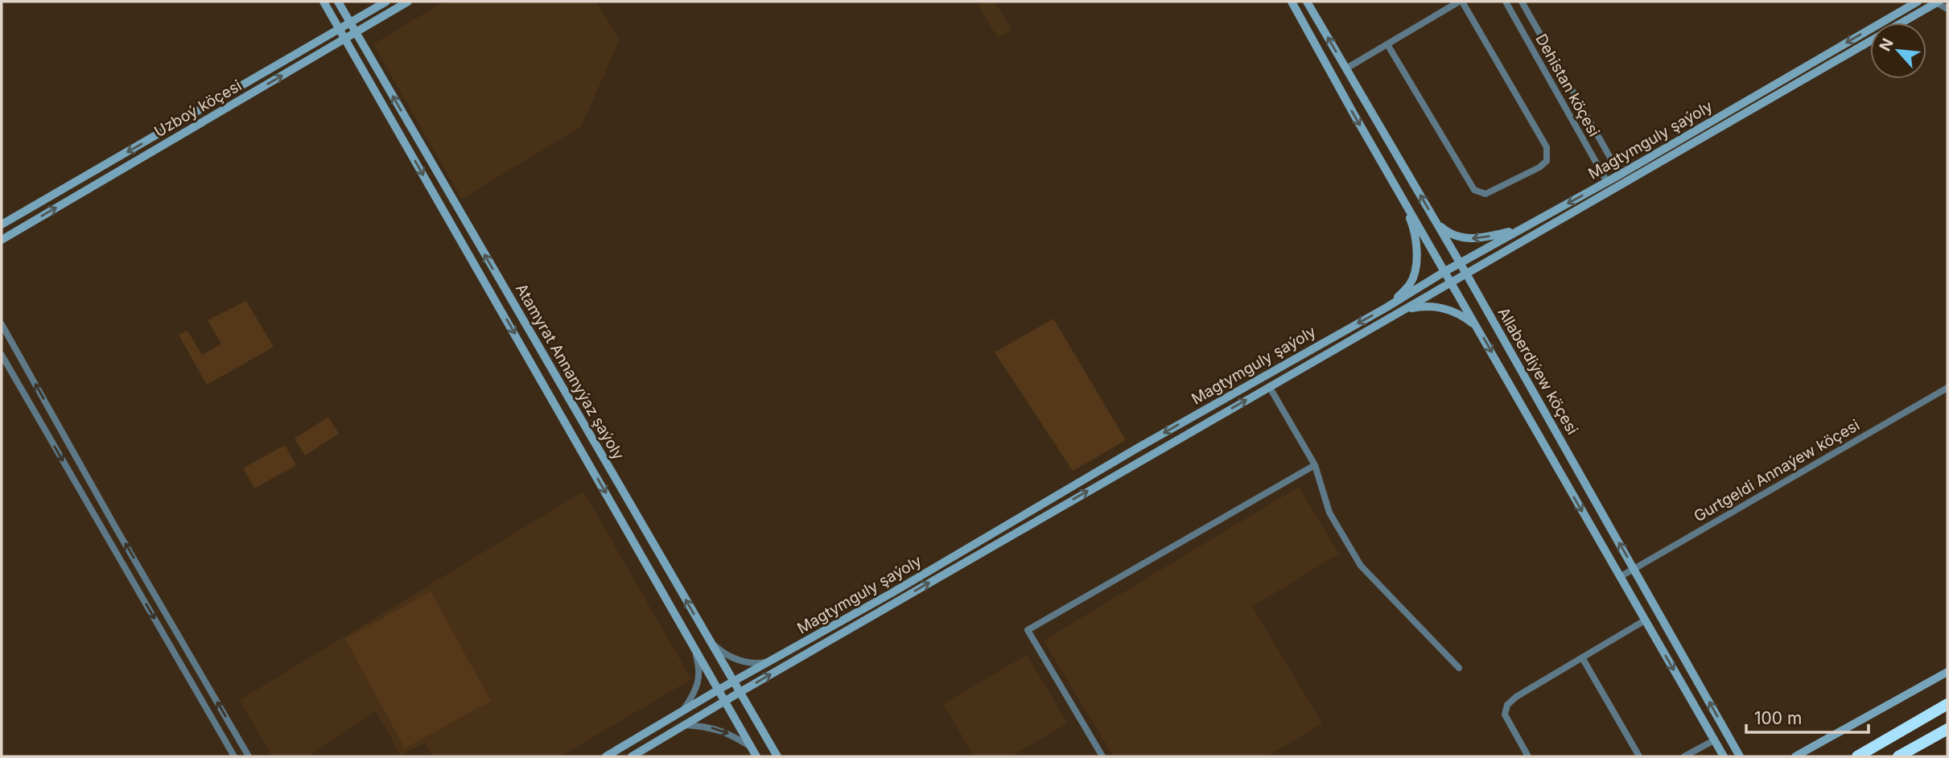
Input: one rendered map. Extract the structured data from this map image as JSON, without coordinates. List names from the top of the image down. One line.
{"streets":{"street":["Dehistan köçesi","Uzboý köçesi","Magtymguly şaýoly","Allaberdiýew köçesi","Atamyrat Annanyýaz şaýoly","Gurtgeldi Annaýew köçesi"]},"crossings":[["Dehistan köçesi","Magtymguly şaýoly"],["Uzboý köçesi","Atamyrat Annanyýaz şaýoly"],["Magtymguly şaýoly","Allaberdiýew köçesi"],["Magtymguly şaýoly","Atamyrat Annanyýaz şaýoly"],["Allaberdiýew köçesi","Gurtgeldi Annaýew köçesi"]],"scale_bar":"100 m","north":"top left"}
